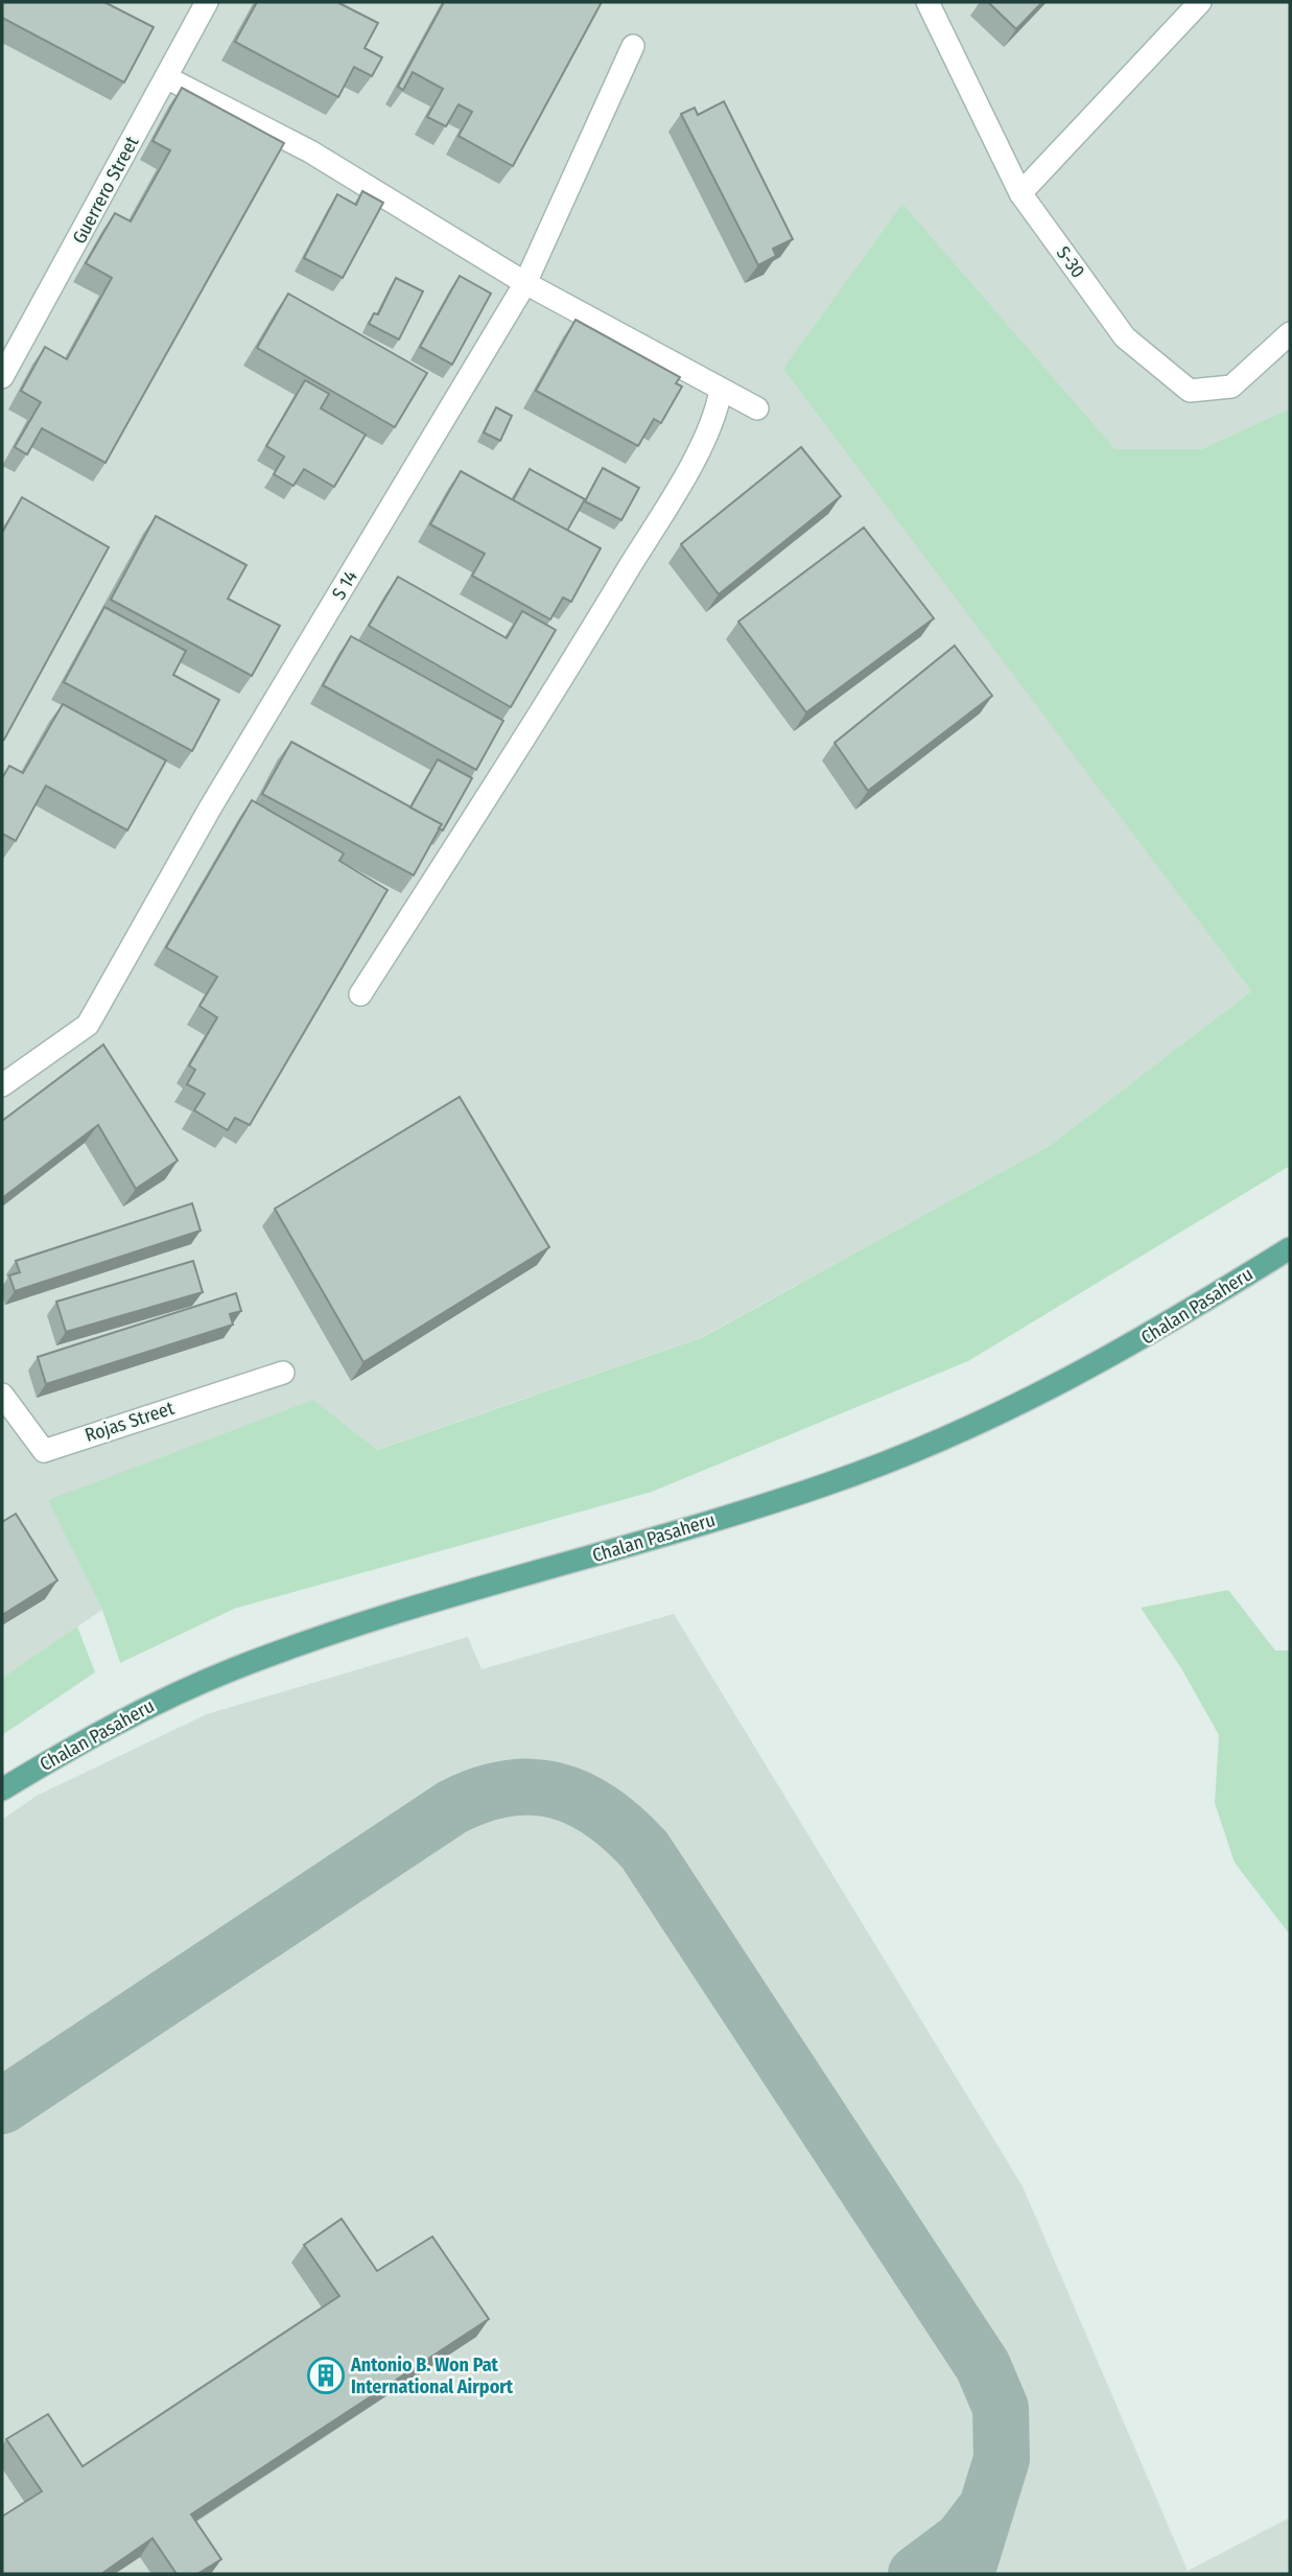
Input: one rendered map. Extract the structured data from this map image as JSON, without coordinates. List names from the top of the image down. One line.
{"streets":{"main road":["Chalan Pasaheru"],"street":["Guerrero Street","S-30","S 14","Rojas Street"]},"places":{"building":["Antonio B. Won Pat International Airport"]}}
